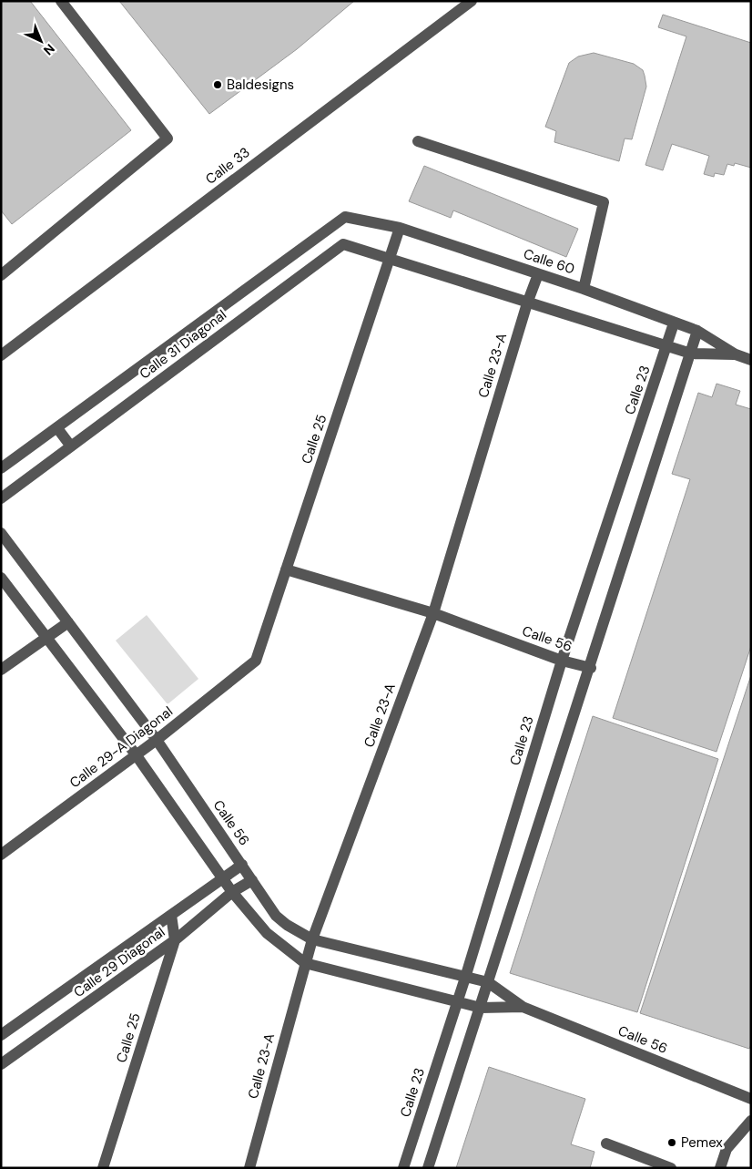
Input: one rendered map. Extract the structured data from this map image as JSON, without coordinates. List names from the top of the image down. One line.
{"streets":{"street":["Calle 33","Calle 60","Calle 31 Diagonal","Calle 23-A","Calle 23","Calle 25","Calle 56","Calle 29-A Diagonal","Calle 29 Diagonal"]},"crossings":[["Calle 60","Calle 31 Diagonal"],["Calle 60","Calle 23-A"],["Calle 60","Calle 23"],["Calle 60","Calle 25"],["Calle 31 Diagonal","Calle 25"],["Calle 23-A","Calle 56"],["Calle 23","Calle 56"],["Calle 25","Calle 56"],["Calle 25","Calle 29-A Diagonal"],["Calle 25","Calle 29 Diagonal"],["Calle 56","Calle 29-A Diagonal"],["Calle 56","Calle 29 Diagonal"]],"places":["Baldesigns","Pemex"],"north":"bottom right"}
